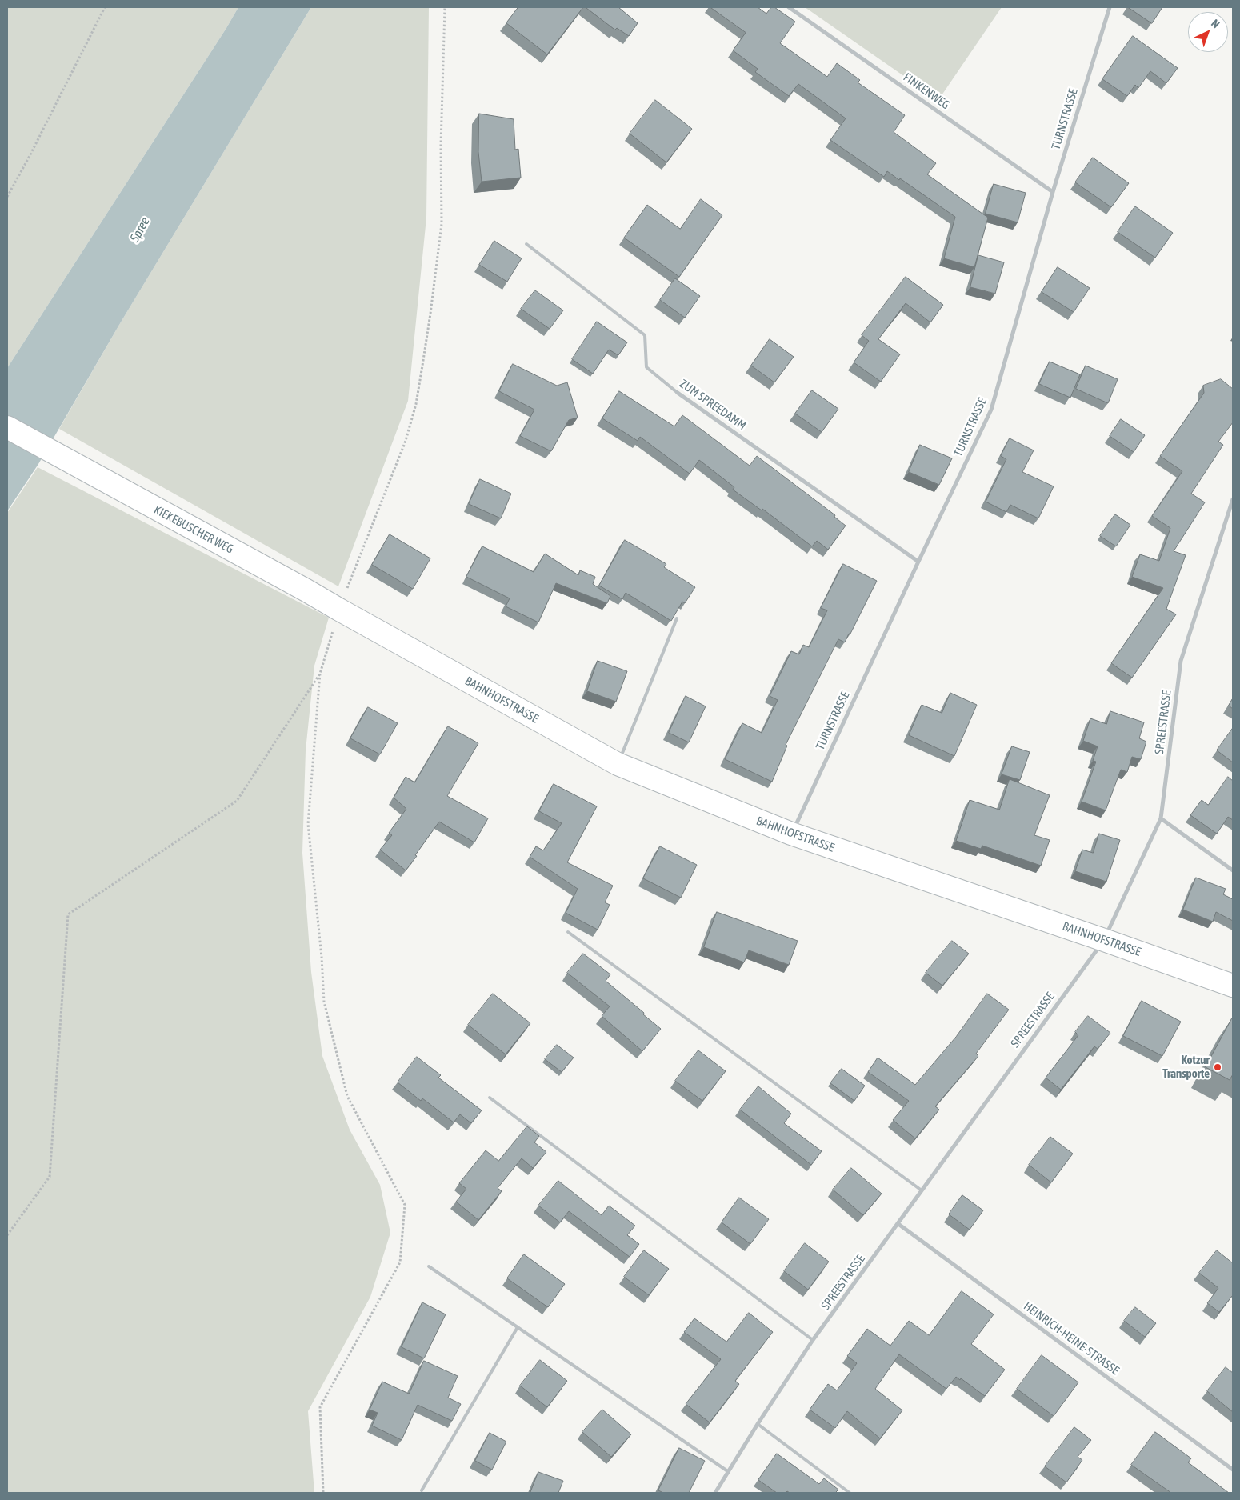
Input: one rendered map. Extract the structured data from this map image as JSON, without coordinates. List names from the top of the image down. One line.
{"streets":{"main road":["KIEKEBUSCHER WEG","BAHNHOFSTRASSE"],"street":["FINKENWEG","TURNSTRASSE","ZUM SPREEDAMM","SPREESTRASSE","HEINRICH-HEINE-STRASSE"]},"crossings":[["FINKENWEG","TURNSTRASSE"],["TURNSTRASSE","ZUM SPREEDAMM"],["TURNSTRASSE","BAHNHOFSTRASSE"],["KIEKEBUSCHER WEG","BAHNHOFSTRASSE"],["BAHNHOFSTRASSE","SPREESTRASSE"],["SPREESTRASSE","HEINRICH-HEINE-STRASSE"]],"water":["Spree"],"places":["Kotzur Transporte"],"north":"top right"}
